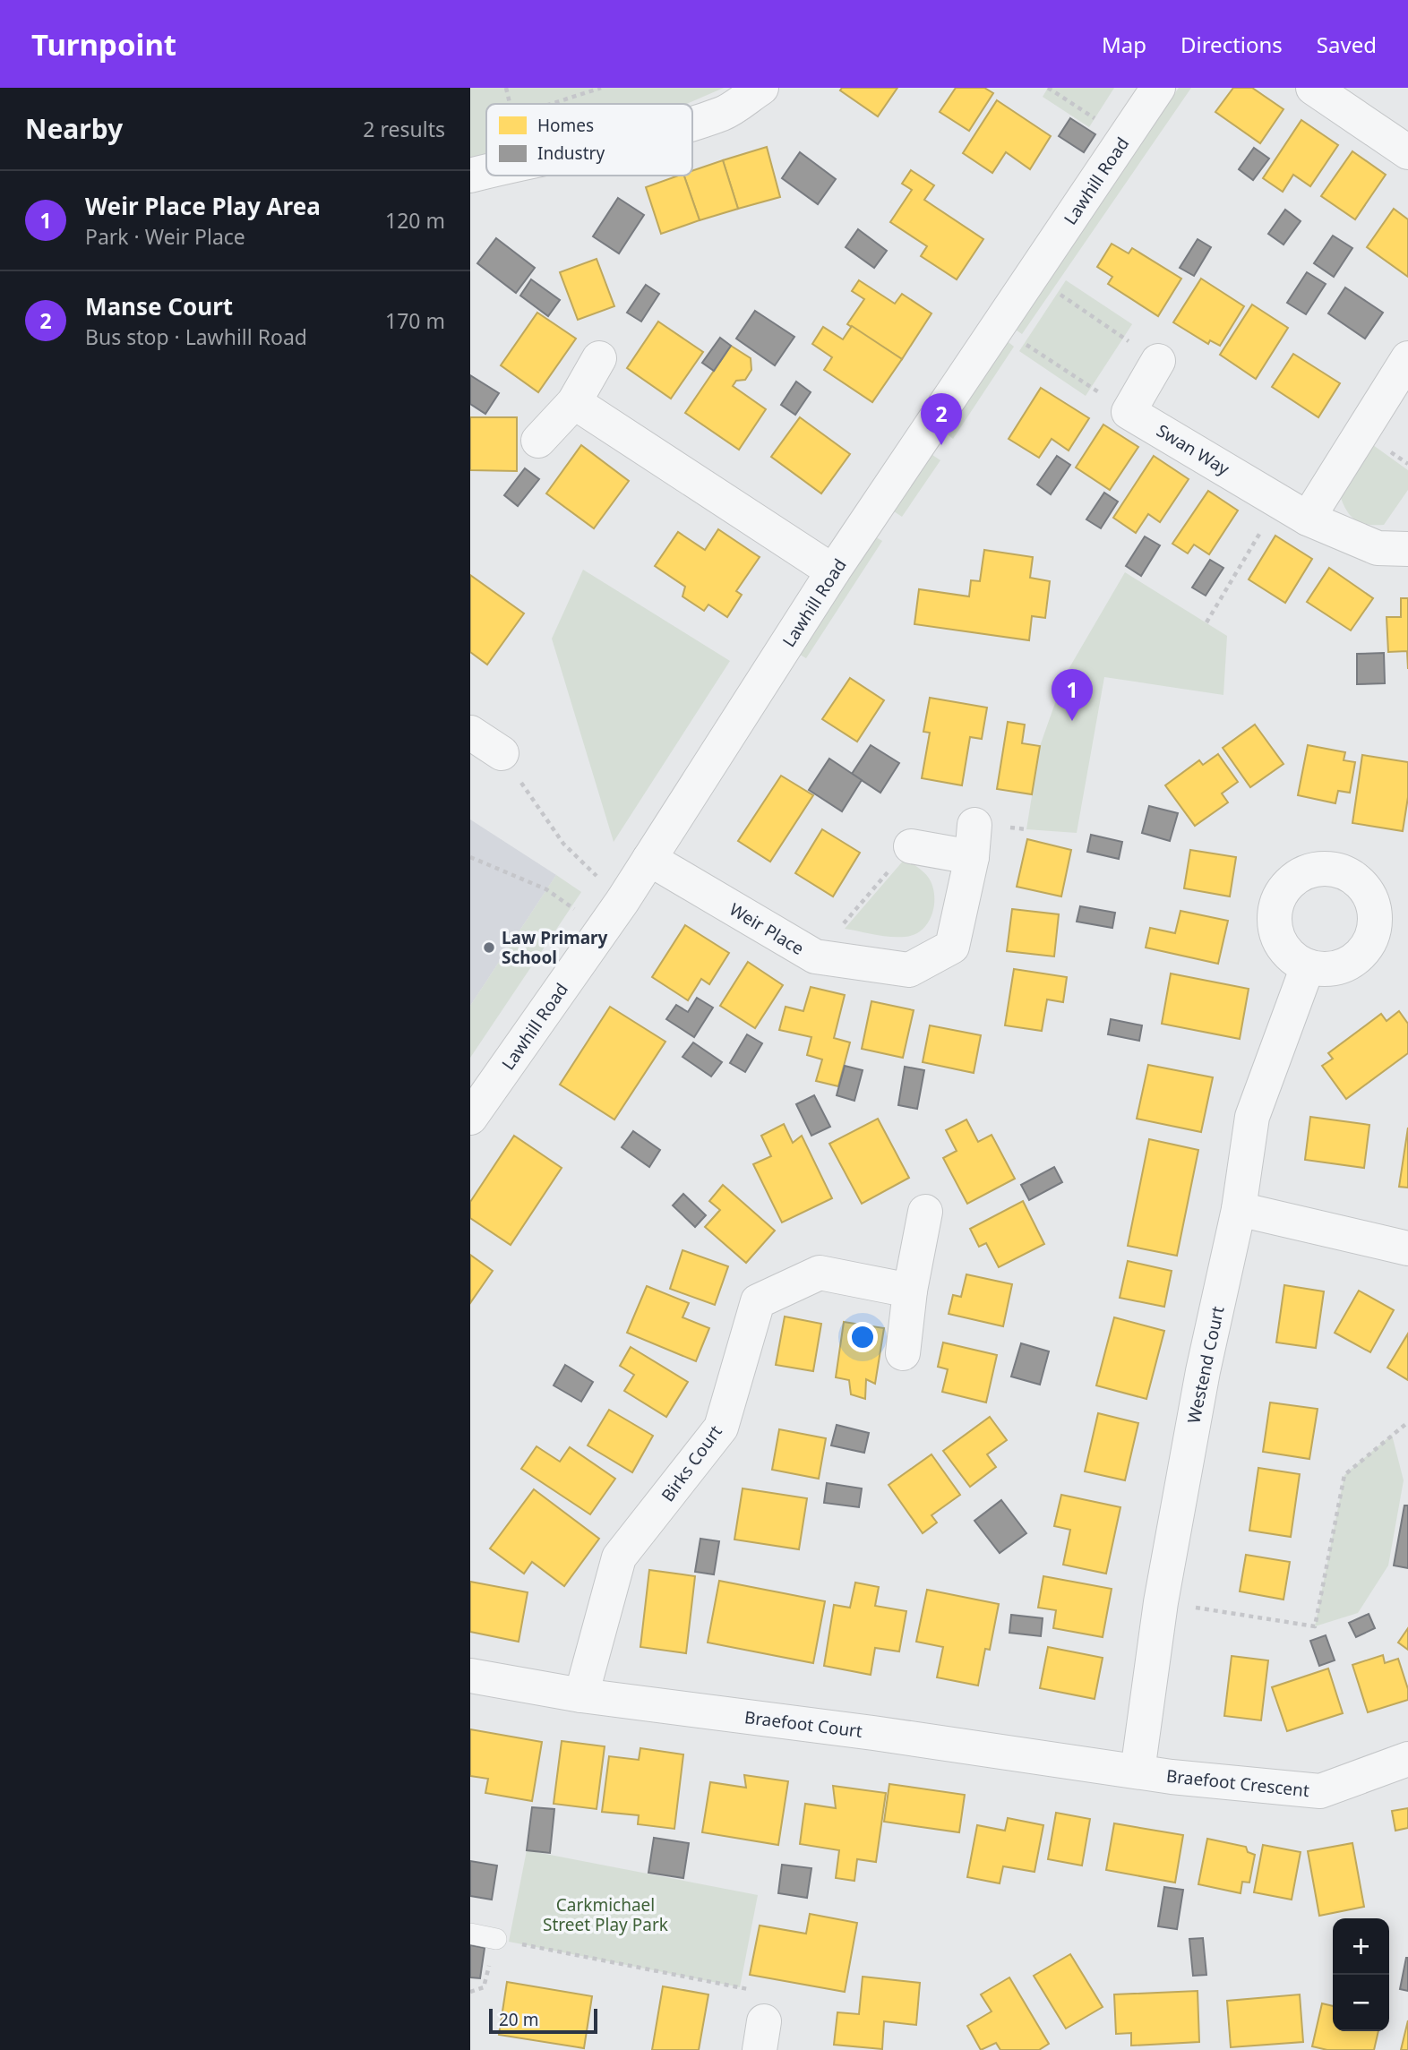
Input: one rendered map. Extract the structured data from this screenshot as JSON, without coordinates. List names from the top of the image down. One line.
{"streets":{"street":["Lawhill Road","Swan Way","Weir Place","Westend Court","Birks Court","Braefoot Court","Braefoot Crescent"]},"crossings":[["Lawhill Road","Weir Place"],["Westend Court","Braefoot Court"],["Westend Court","Braefoot Crescent"],["Birks Court","Braefoot Court"],["Braefoot Court","Braefoot Crescent"]],"parks":["Carkmichael Street Play Park"],"places":["Law Primary School"],"legend":["Homes","Industry"],"scale_bar":"20 m","page":{"header":"Turnpoint","nav":["Map","Directions","Saved"],"heading":["Nearby","2 results"],"list":[{"mark":"1","name":"Weir Place Play Area","note":"Park · Weir Place","value":"120 m"},{"mark":"2","name":"Manse Court","note":"Bus stop · Lawhill Road","value":"170 m"}],"pins":["2","1"],"map_buttons":["+","−"],"scale":"20 m"}}
